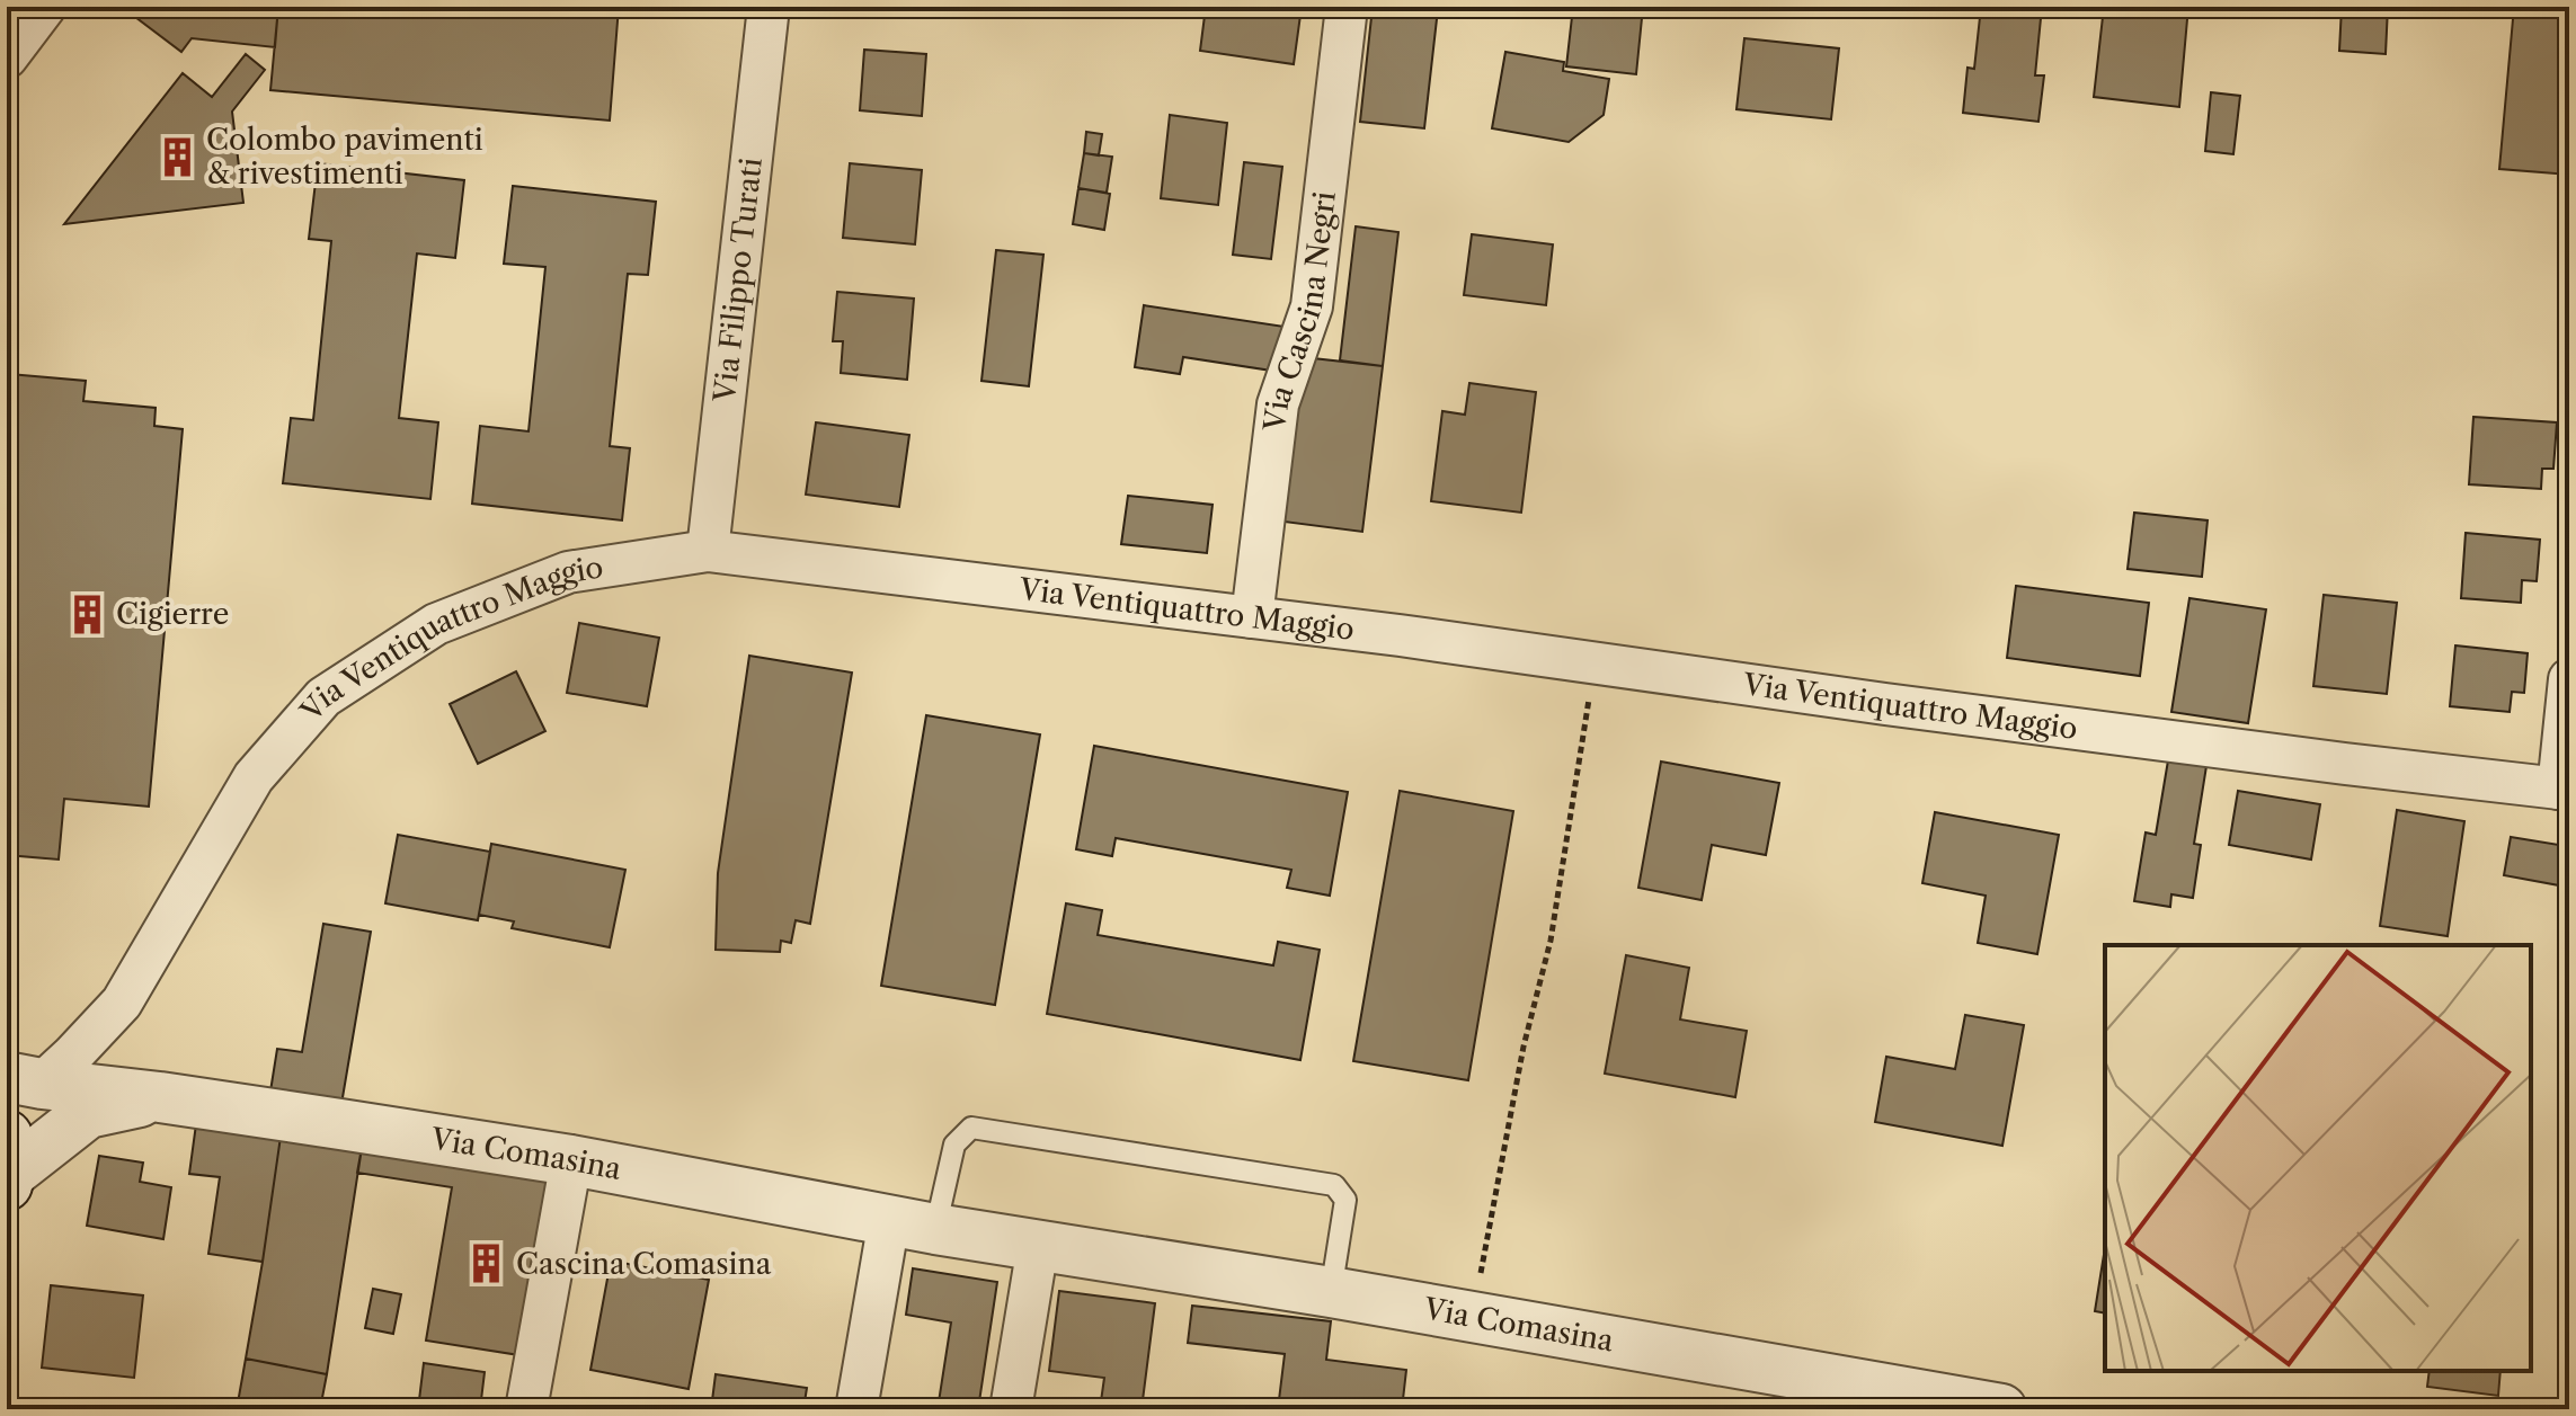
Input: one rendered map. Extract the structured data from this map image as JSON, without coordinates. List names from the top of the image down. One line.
{"streets":{"street":["Via Filippo Turati","Via Cascina Negri","Via Ventiquattro Maggio","Via Comasina"]},"crossings":[["Via Filippo Turati","Via Ventiquattro Maggio"],["Via Cascina Negri","Via Ventiquattro Maggio"],["Via Ventiquattro Maggio","Via Comasina"]],"places":{"building":["Colombo pavimenti & rivestimenti","Cigierre","Cascina Comasina"]}}
